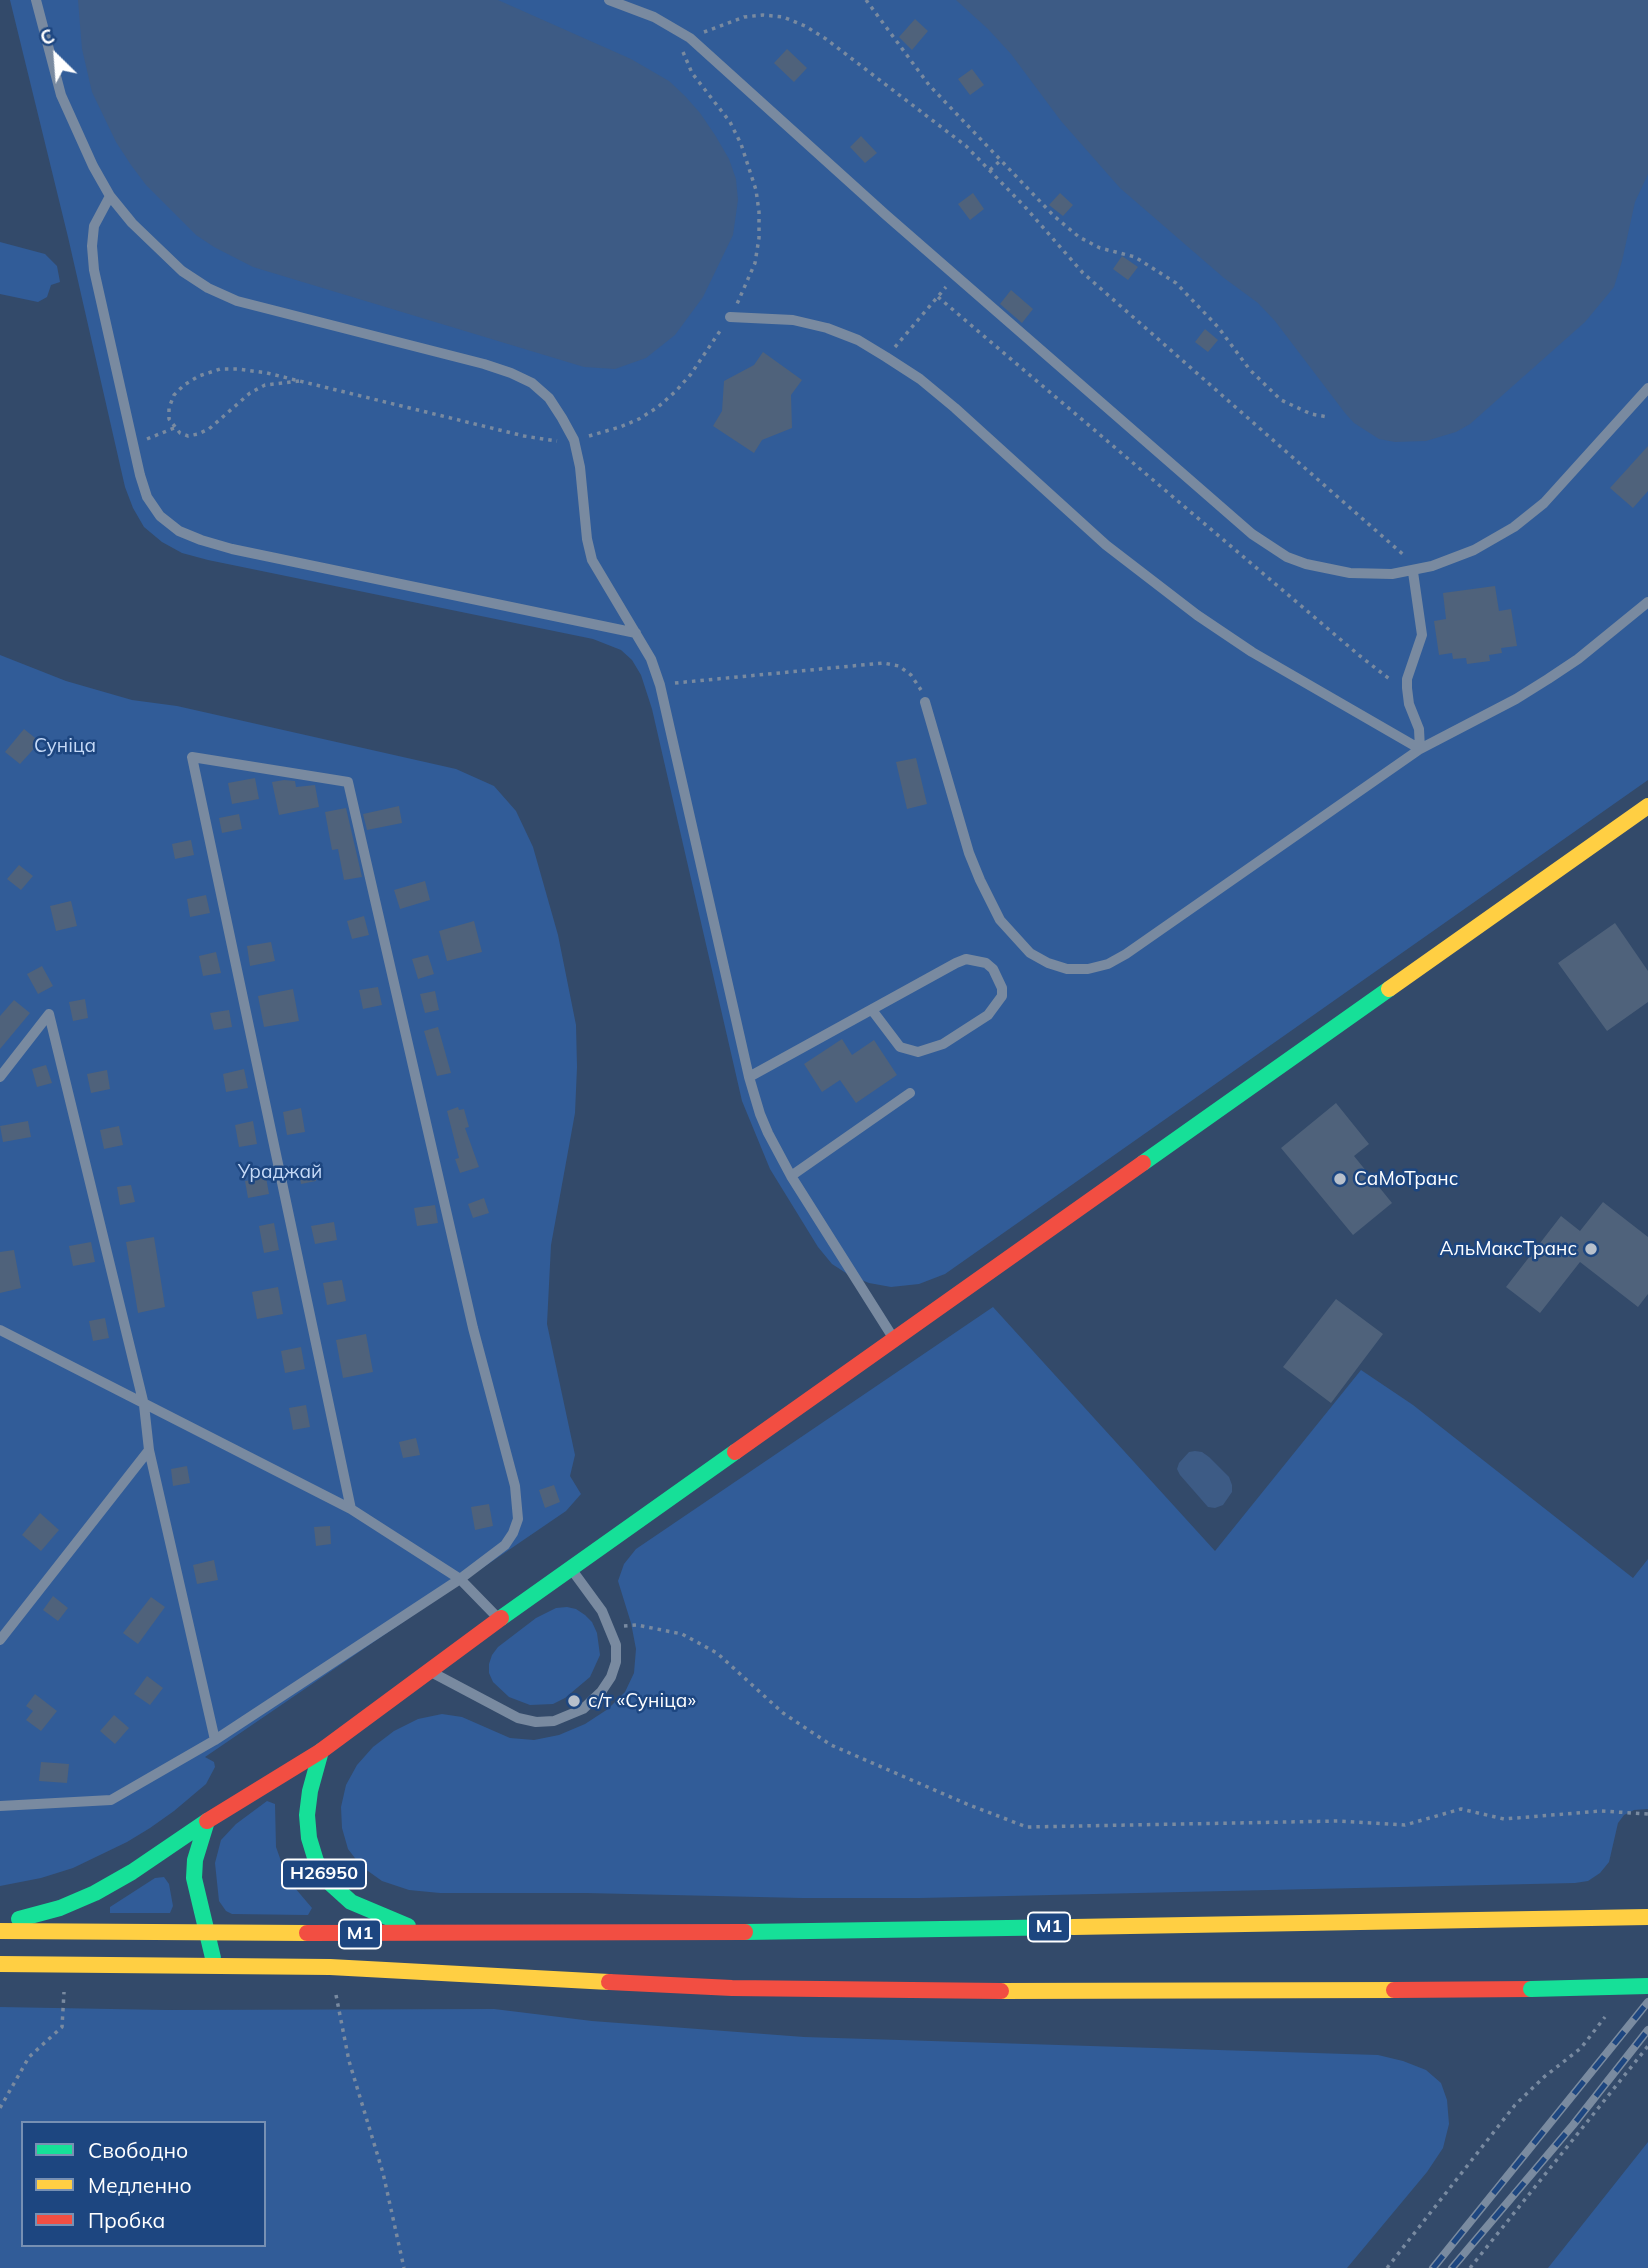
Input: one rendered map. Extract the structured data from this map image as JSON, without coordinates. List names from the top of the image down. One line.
{"streets":{"main road":["Н26950","М1"]},"crossings":[["Н26950","М1"]],"parks":["Суніца","Ураджай"],"places":["СаМоТранс","АльМаксТранс","с/т «Суніца»"],"legend":["Свободно","Медленно","Пробка"],"north":"top left"}
